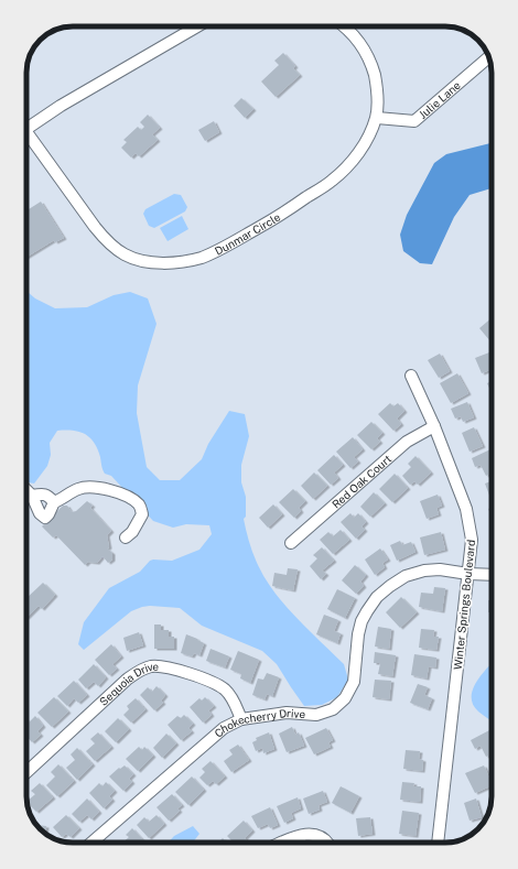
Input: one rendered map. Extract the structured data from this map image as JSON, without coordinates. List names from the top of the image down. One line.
{"streets":{"street":["Julie Lane","Dunmar Circle","Red Oak Court","Winter Springs Boulevard","Sequoia Drive","Chokecherry Drive"]},"crossings":[["Julie Lane","Dunmar Circle"],["Red Oak Court","Winter Springs Boulevard"],["Winter Springs Boulevard","Chokecherry Drive"],["Sequoia Drive","Chokecherry Drive"]]}
